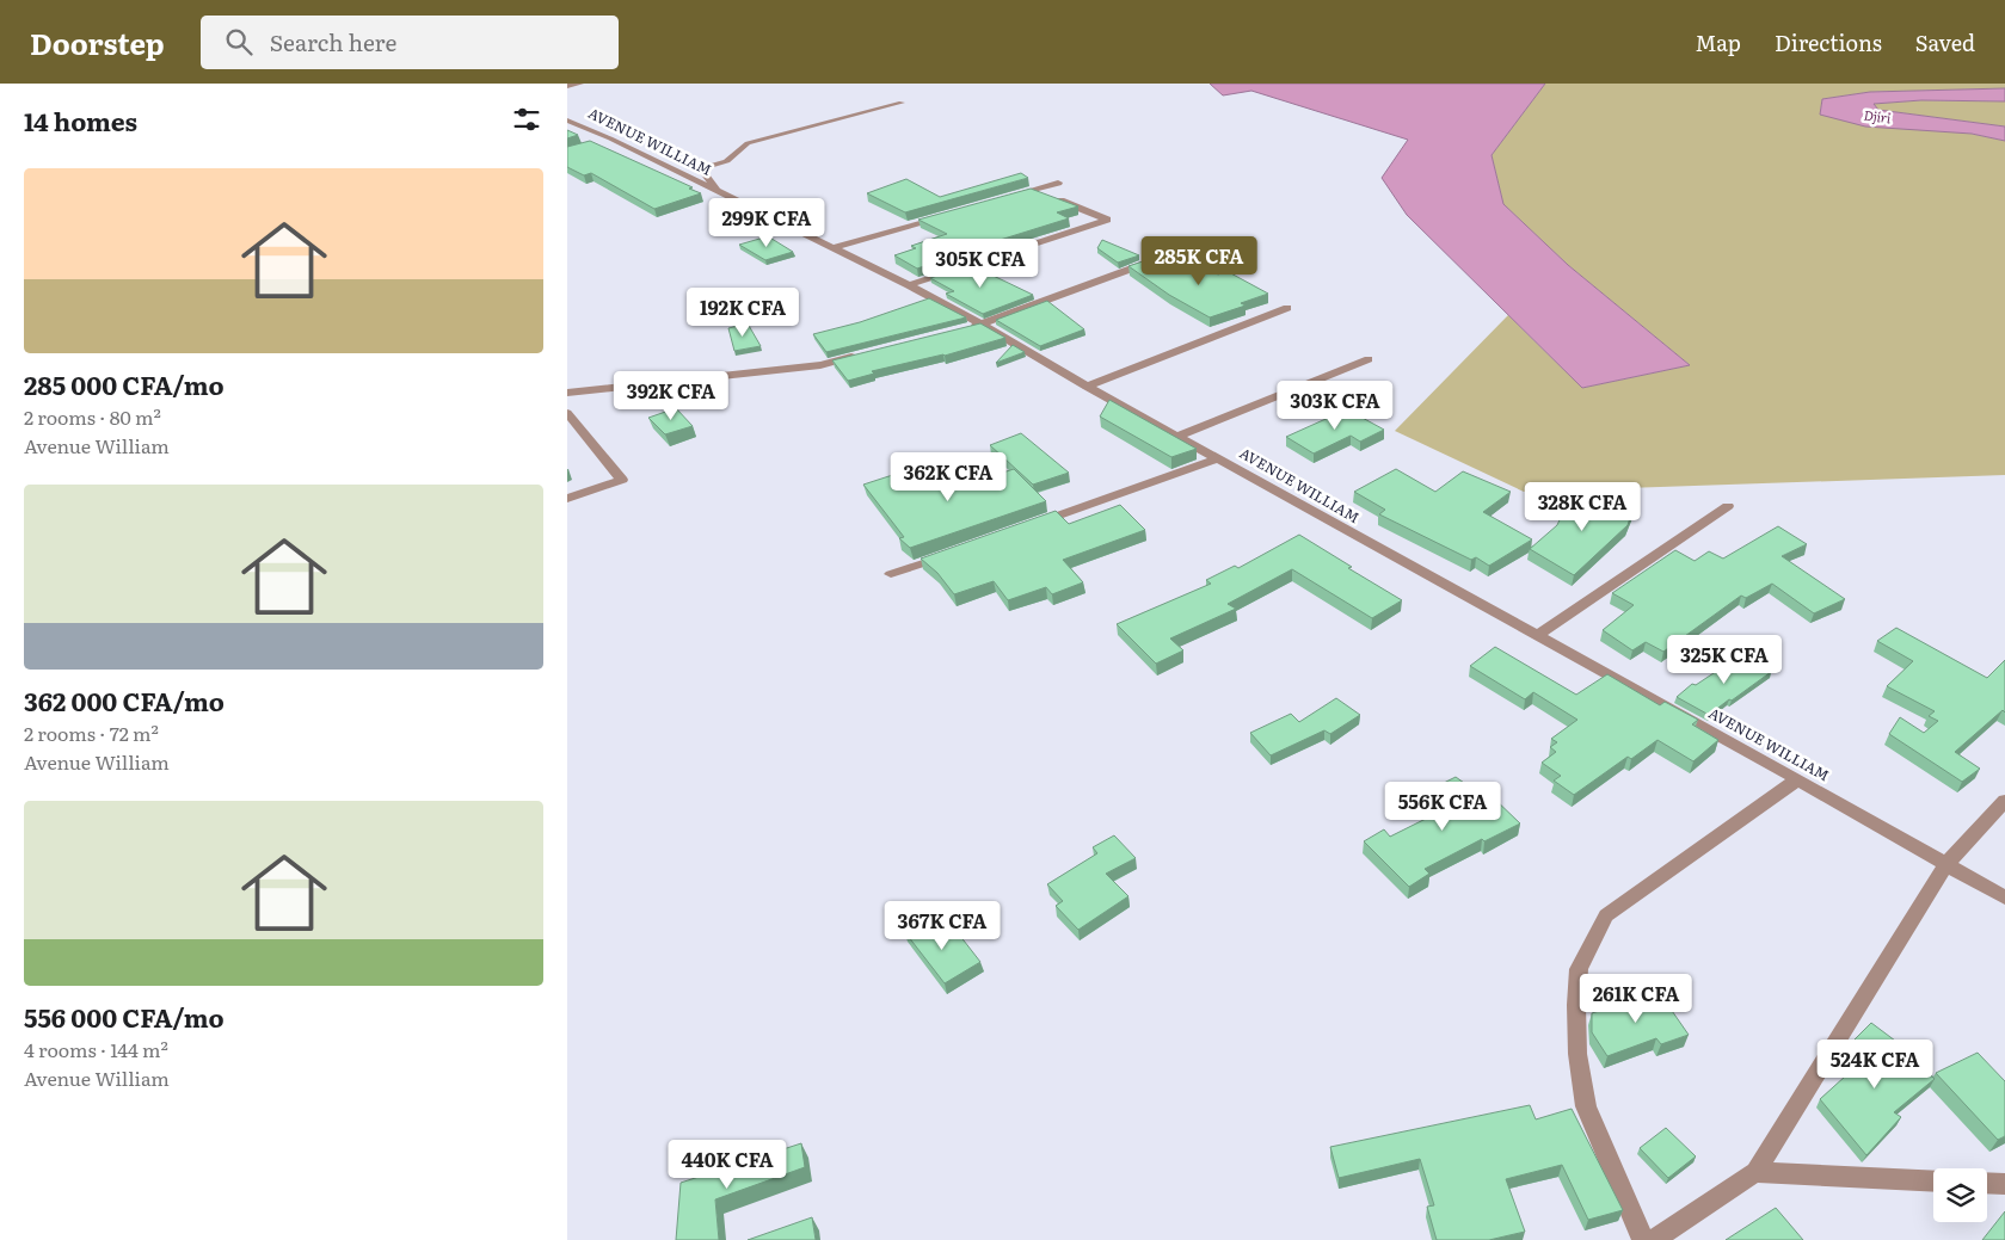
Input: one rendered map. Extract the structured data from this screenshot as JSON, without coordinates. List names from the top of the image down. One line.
{"streets":{"street":["AVENUE WILLIAM"]},"water":["Djiri"],"page":{"header":"Doorstep","search":"Search here","nav":["Map","Directions","Saved"],"heading":"14 homes","list":[{"name":"285 000 CFA/mo","note":"2 rooms · 80 m² · Avenue William"},{"name":"362 000 CFA/mo","note":"2 rooms · 72 m² · Avenue William"},{"name":"556 000 CFA/mo","note":"4 rooms · 144 m² · Avenue William"}],"price":["299K CFA","285K CFA","305K CFA","192K CFA","392K CFA","303K CFA","362K CFA","328K CFA","325K CFA","556K CFA","367K CFA","261K CFA","524K CFA","440K CFA"]}}
